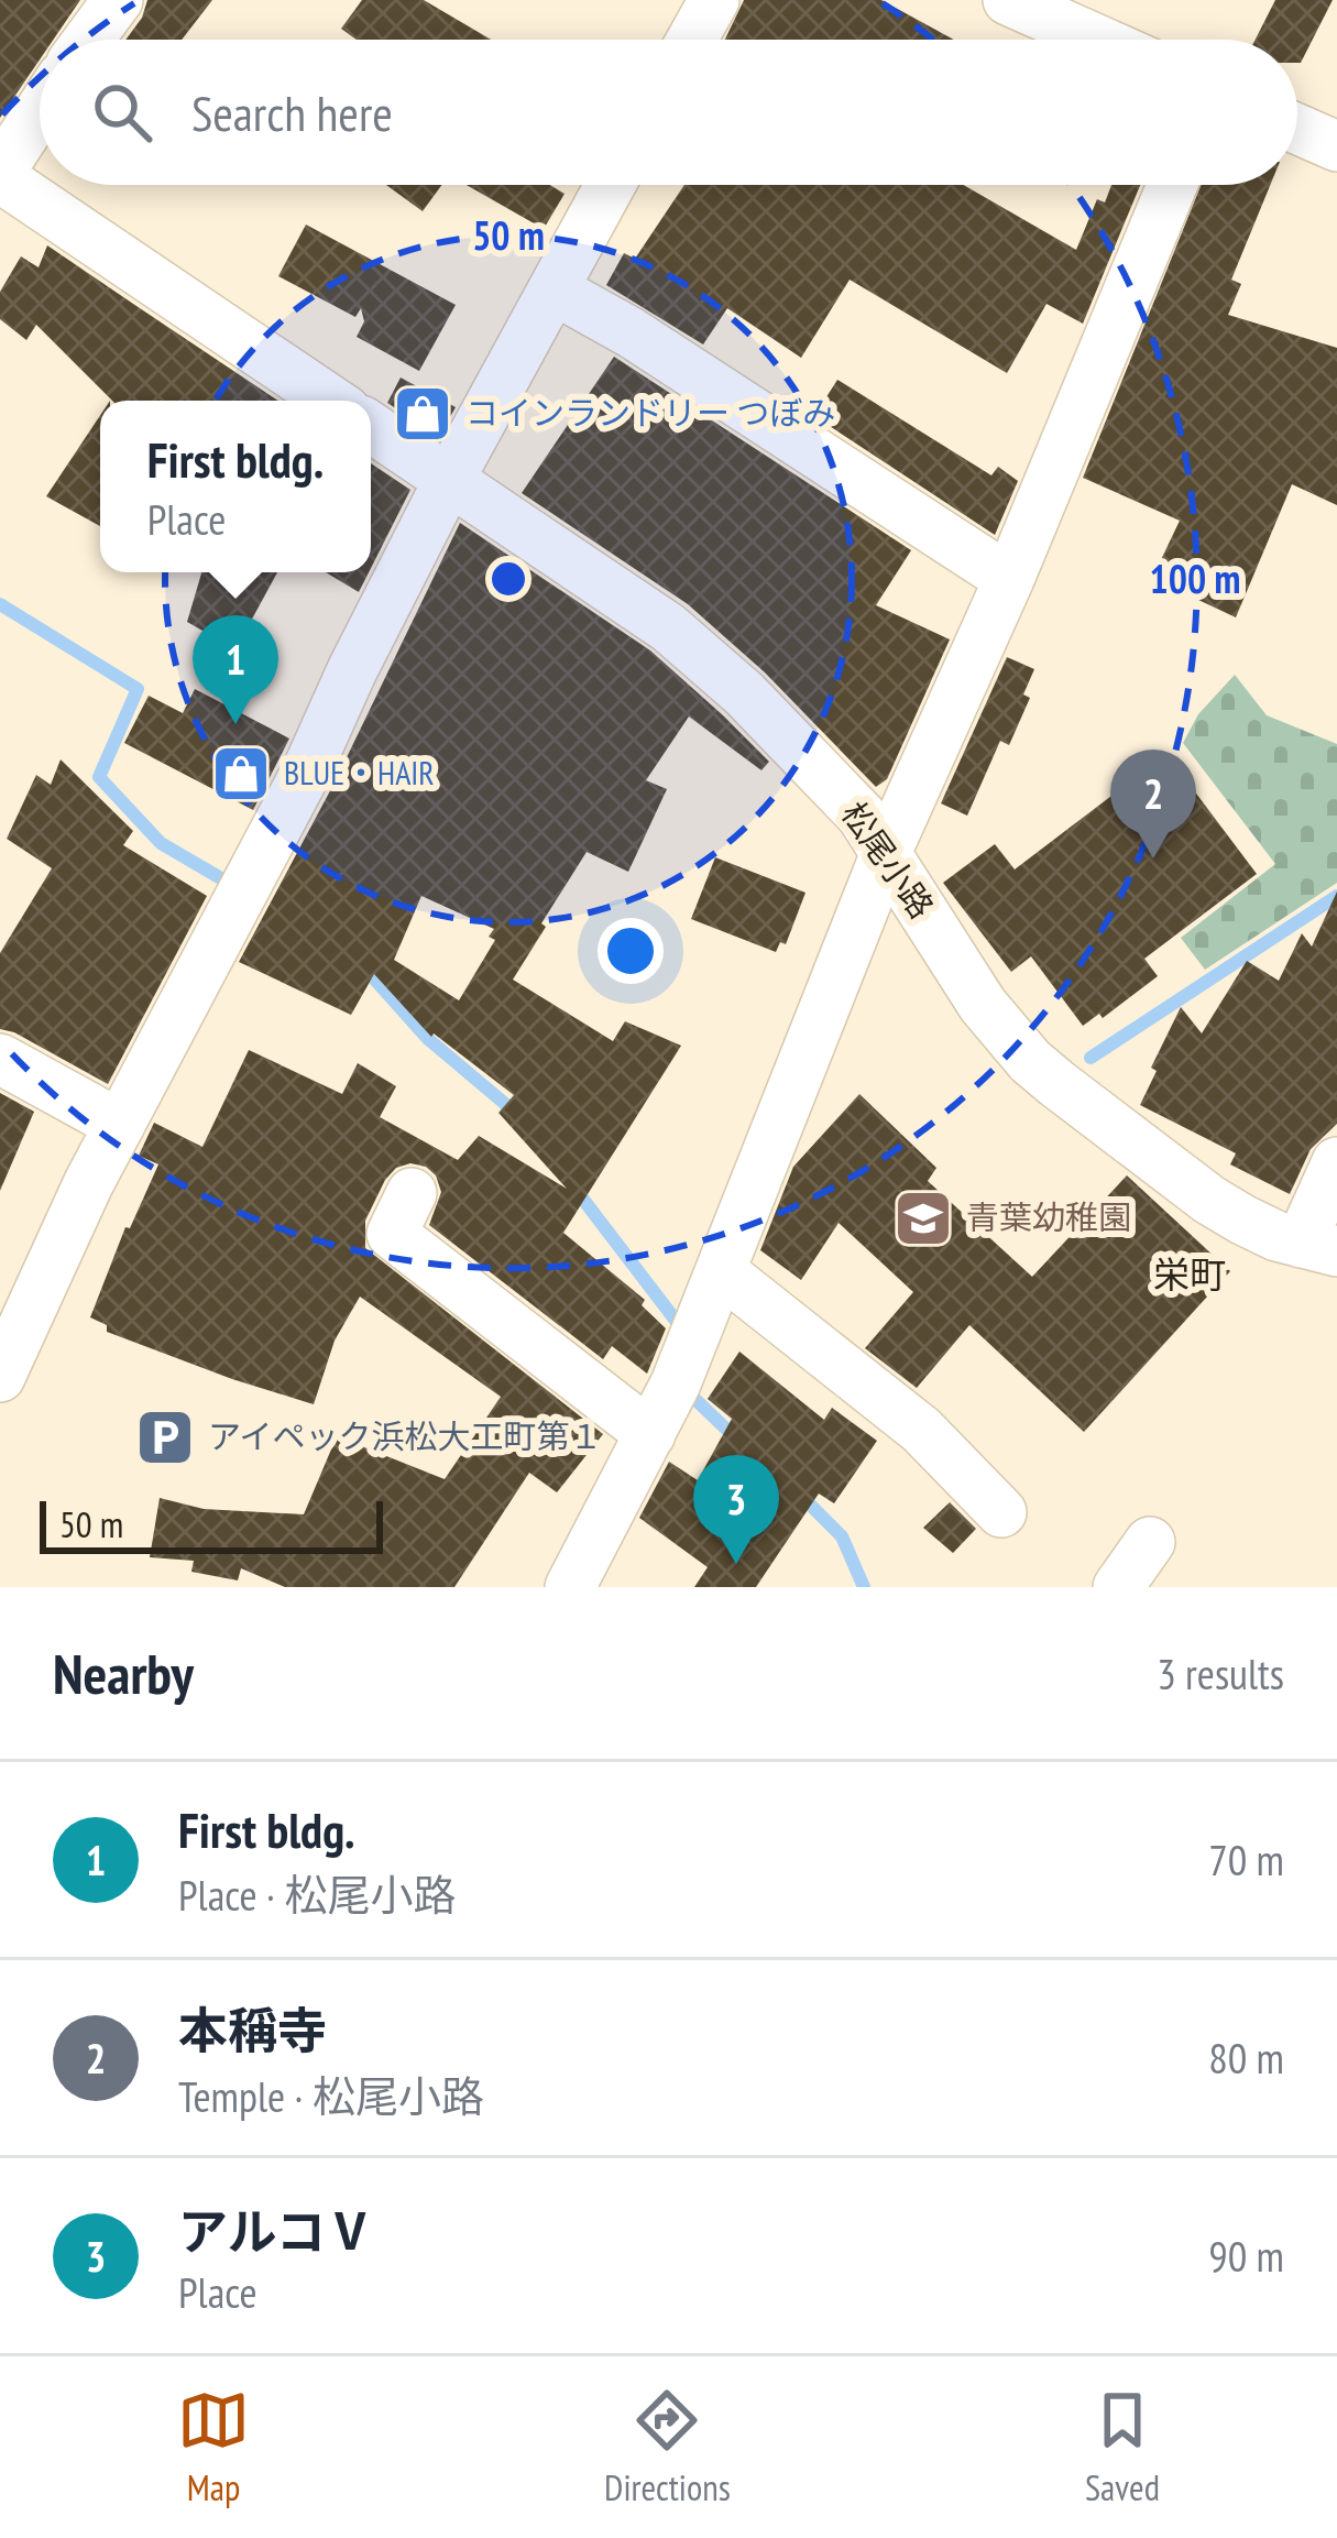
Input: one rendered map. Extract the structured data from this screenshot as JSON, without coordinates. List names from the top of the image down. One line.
{"streets":{"street":["松尾小路"]},"districts":["栄町"],"places":{"shop":["コインランドリー つぼみ","BLUE・HAIR"],"school or university":["青葉幼稚園"],"parking":["アイペック浜松大工町第１"]},"scale_bar":"50 m","page":{"search":"Search here","popup":["First bldg.","Place"],"pins":["1","2","3"],"scale":"50 m","heading":["Nearby","3 results"],"list":[{"mark":"1","name":"First bldg.","note":"Place · 松尾小路","value":"70 m"},{"mark":"2","name":"本稱寺","note":"Temple · 松尾小路","value":"80 m"},{"mark":"3","name":"アルコⅤ","note":"Place","value":"90 m"}],"nav":["Map","Directions","Saved"]},"rings":["50 m","100 m"]}
